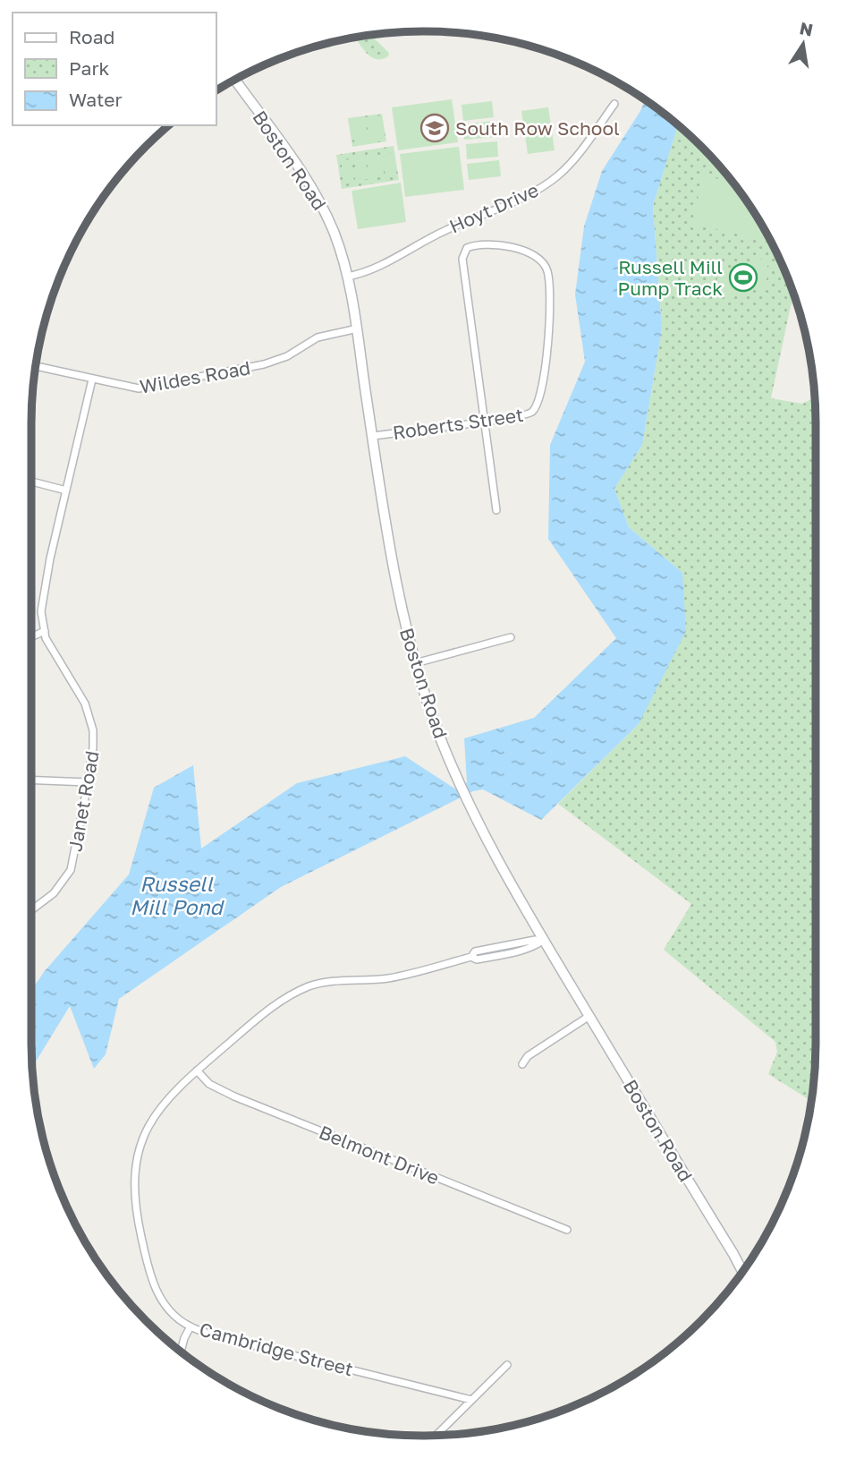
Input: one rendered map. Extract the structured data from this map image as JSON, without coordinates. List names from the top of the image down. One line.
{"streets":{"main road":["Boston Road"],"street":["Hoyt Drive","Wildes Road","Roberts Street","Janet Road","Belmont Drive","Cambridge Street"]},"crossings":[["Boston Road","Hoyt Drive"],["Boston Road","Wildes Road"],["Boston Road","Roberts Street"],["Boston Road","Cambridge Street"],["Wildes Road","Janet Road"],["Belmont Drive","Cambridge Street"]],"water":["Russell Mill Pond"],"places":{"school or university":["South Row School"],"sports":["Russell Mill Pump Track"]},"legend":["Road","Park","Water"],"north":"top"}
